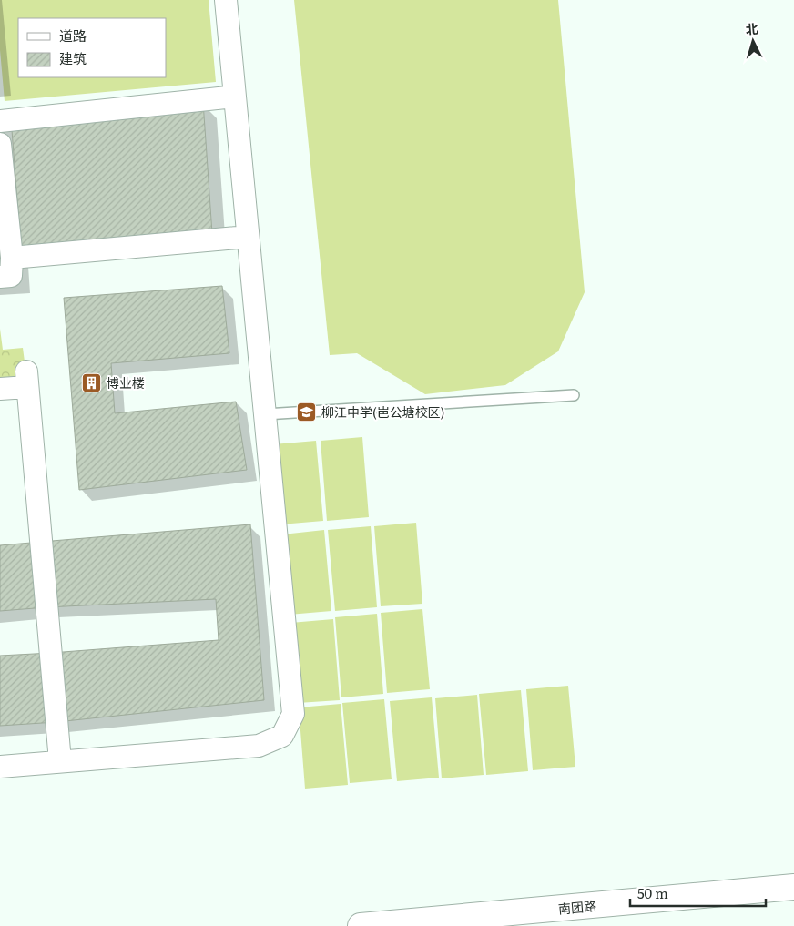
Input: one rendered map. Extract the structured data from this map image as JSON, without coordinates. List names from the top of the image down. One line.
{"streets":{"main road":["南团路"]},"places":{"building":["博业楼"],"school or university":["柳江中学(岜公塘校区)"]},"legend":["道路","建筑"],"scale_bar":"50 m","north":"top"}
